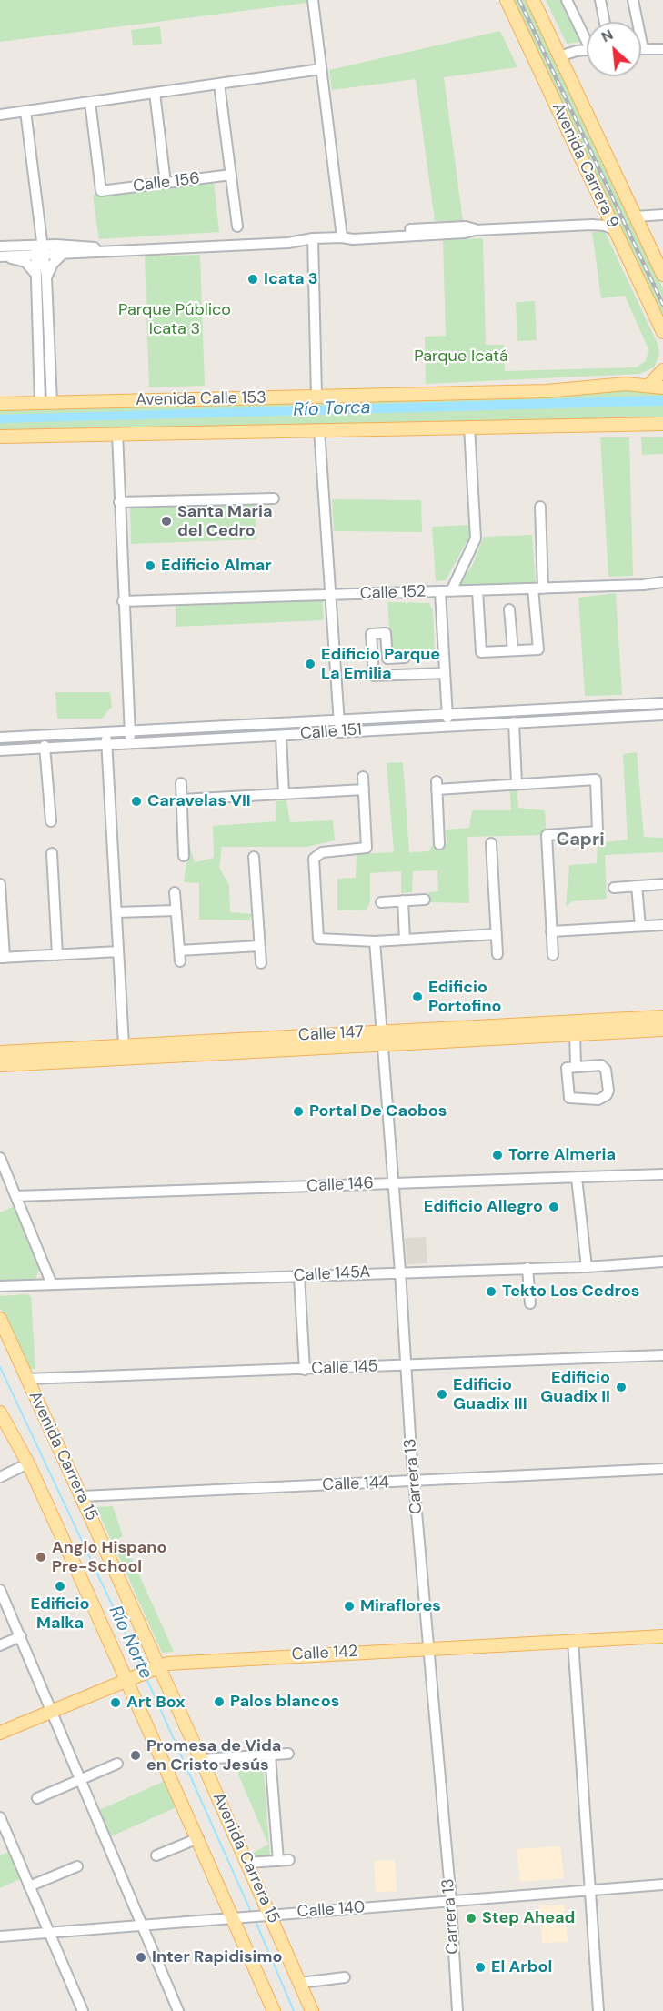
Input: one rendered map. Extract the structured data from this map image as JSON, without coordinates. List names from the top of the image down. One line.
{"streets":{"main road":["Avenida Carrera 9","Avenida Calle 153","Calle 147","Avenida Carrera 15","Calle 142"],"street":["Calle 156","Calle 152","Calle 151","Calle 146","Calle 145A","Calle 145","Carrera 13","Calle 144","Calle 140"]},"crossings":[["Calle 147","Carrera 13"],["Calle 146","Carrera 13"],["Calle 145A","Carrera 13"],["Calle 145","Avenida Carrera 15"],["Calle 145","Carrera 13"],["Avenida Carrera 15","Calle 144"],["Avenida Carrera 15","Calle 142"],["Avenida Carrera 15","Calle 140"],["Carrera 13","Calle 144"],["Carrera 13","Calle 142"],["Carrera 13","Calle 140"]],"districts":["Capri"],"water":["Río Torca","Río Norte"],"parks":["Parque Público Icata 3","Parque Icatá"],"places":["Icata 3","Santa Maria del Cedro","Edificio Almar","Edificio Parque La Emilia","Caravelas VII","Edificio Portofino","Portal De Caobos","Torre Almeria","Edificio Allegro","Tekto Los Cedros","Edificio Guadix II","Edificio Guadix III","Anglo Hispano Pre-School","Edificio Malka","Miraflores","Palos blancos","Art Box","Promesa de Vida en Cristo Jesús","Step Ahead","Inter Rapidisimo","El Arbol"],"north":"top left"}
